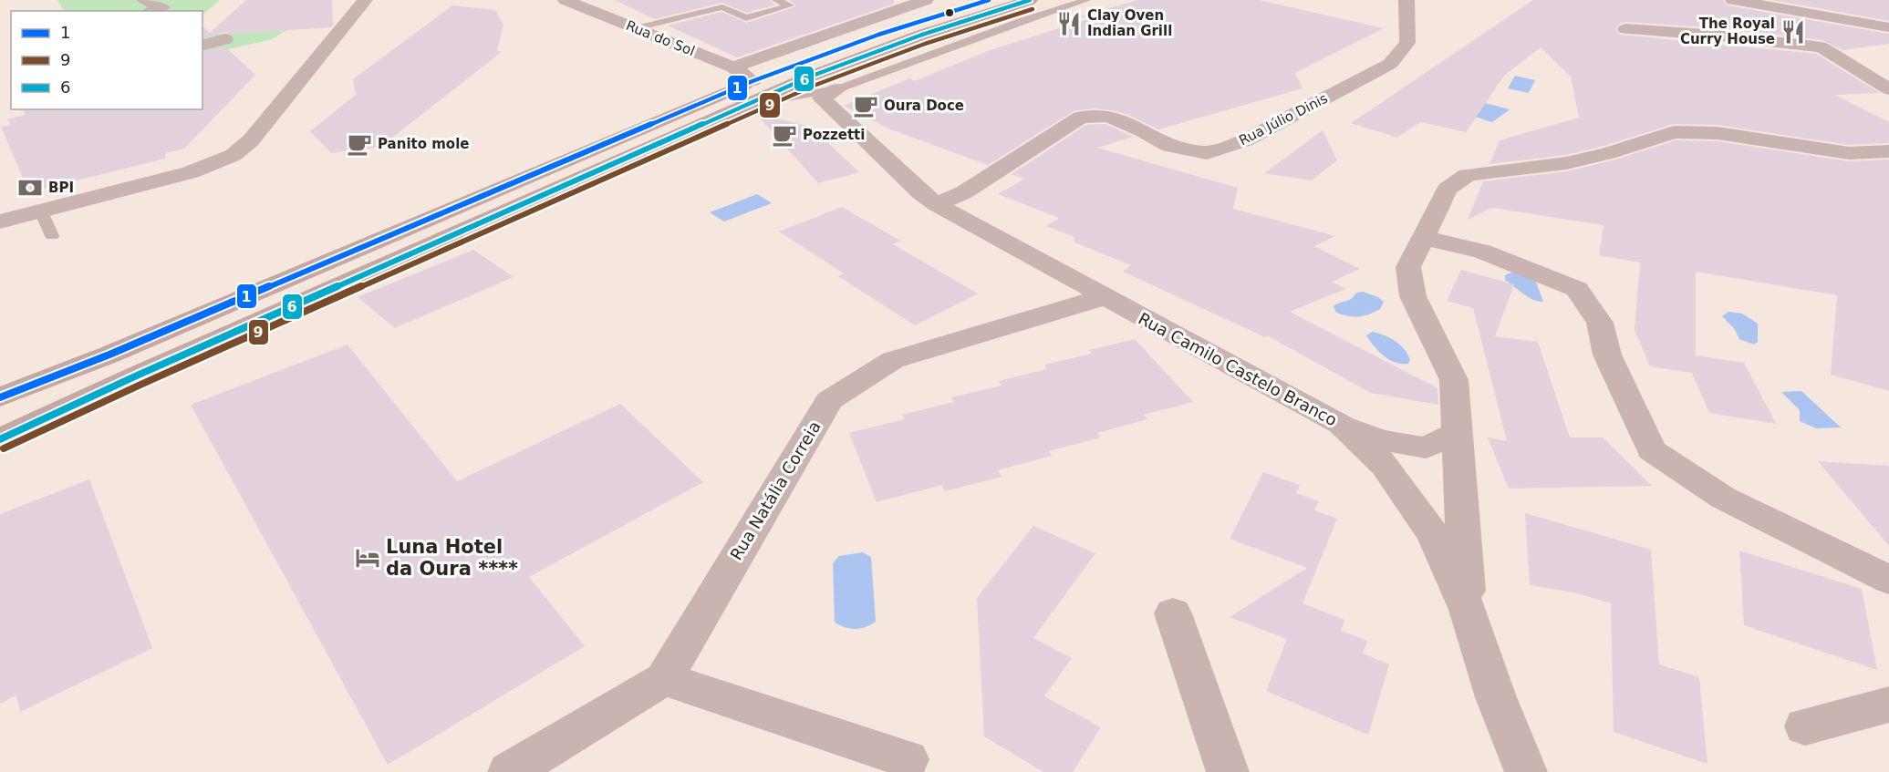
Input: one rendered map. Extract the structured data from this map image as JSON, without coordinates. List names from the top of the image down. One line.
{"streets":{"street":["Rua do Sol","Rua Júlio Dinis","Rua Camilo Castelo Branco","Rua Natália Correia"]},"crossings":[["Rua Júlio Dinis","Rua Camilo Castelo Branco"],["Rua Camilo Castelo Branco","Rua Natália Correia"]],"places":{"restaurant":["Clay Oven Indian Grill","The Royal Curry House"],"cafe":["Oura Doce","Pozzetti","Panito mole"],"bank":["BPI"],"hotel":["Luna Hotel da Oura ****"]},"lines":["transit line 1","transit line 6","transit line 9"],"legend":["1","9","6"]}
